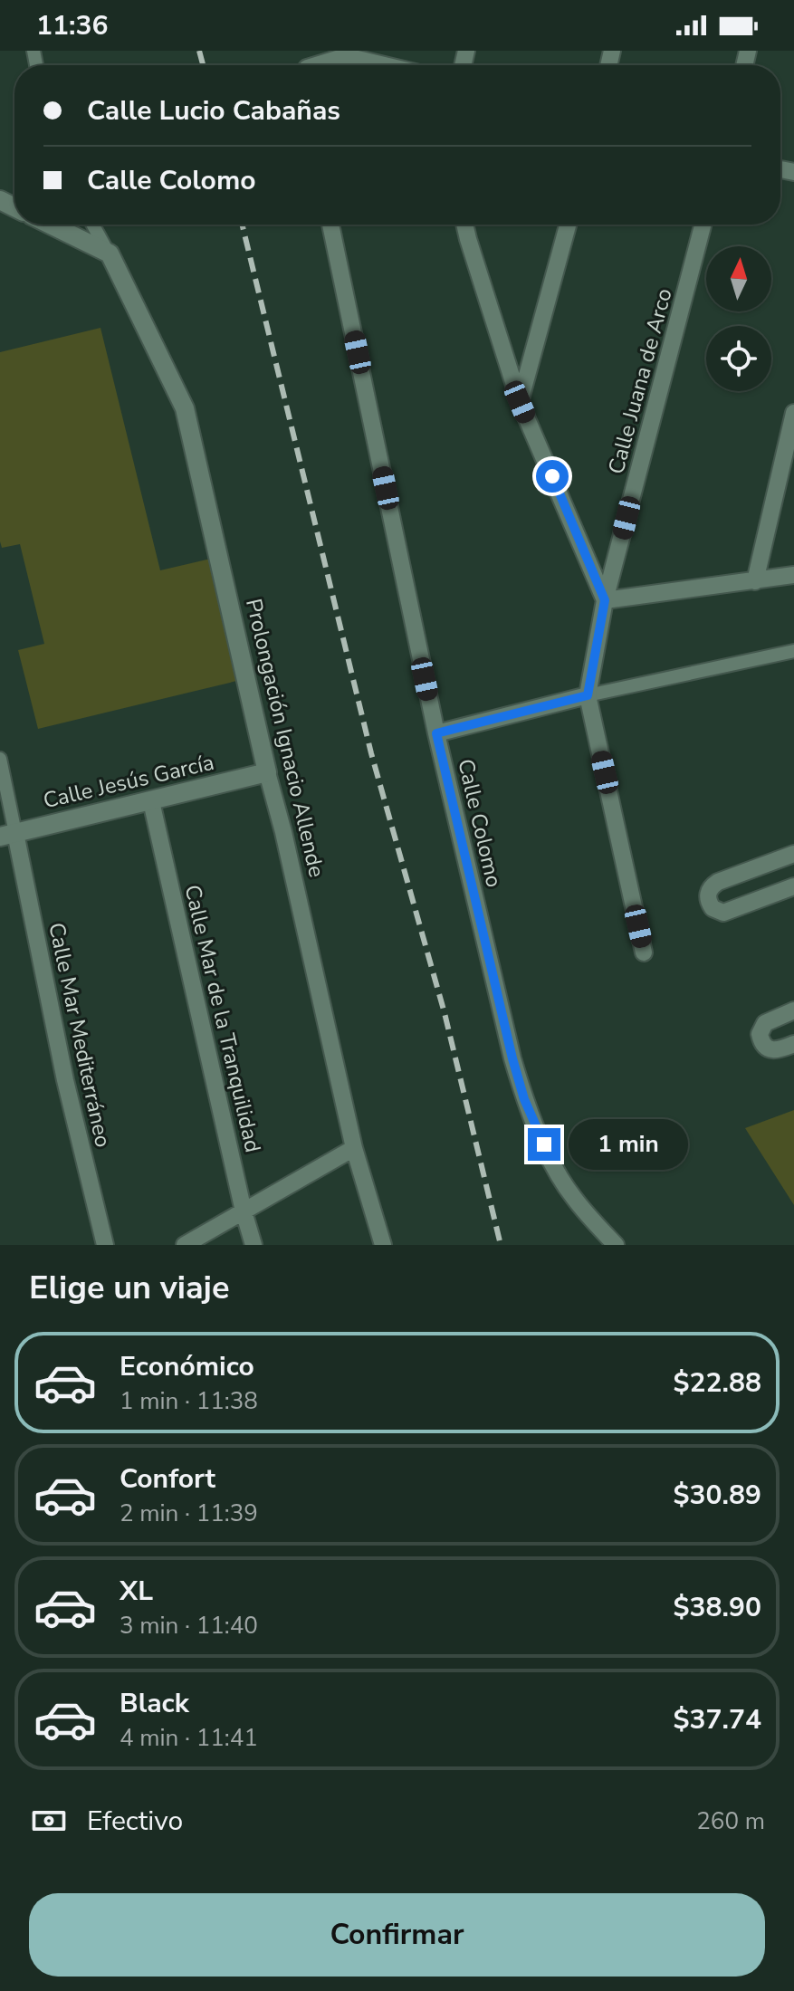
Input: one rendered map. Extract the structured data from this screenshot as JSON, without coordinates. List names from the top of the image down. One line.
{"streets":{"main road":["Prolongación Ignacio Allende","Calle Jesús García"],"street":["Calle Juana de Arco","Calle Colomo","Calle Mar de la Tranquilidad","Calle Mar Mediterráneo"]},"crossings":[["Prolongación Ignacio Allende","Calle Jesús García"],["Calle Jesús García","Calle Mar de la Tranquilidad"],["Calle Jesús García","Calle Mar Mediterráneo"]],"north":"top","page":{"status":"11:36","banner":["Calle Lucio Cabañas","Calle Colomo"],"bubble":"1 min","heading":"Elige un viaje","list":[{"name":"Económico","note":"1 min · 11:38","value":"$22.88"},{"name":"Confort","note":"2 min · 11:39","value":"$30.89"},{"name":"XL","note":"3 min · 11:40","value":"$38.90"},{"name":"Black","note":"4 min · 11:41","value":"$37.74"}],"pay":["Efectivo","260 m"],"buttons":"Confirmar"}}
